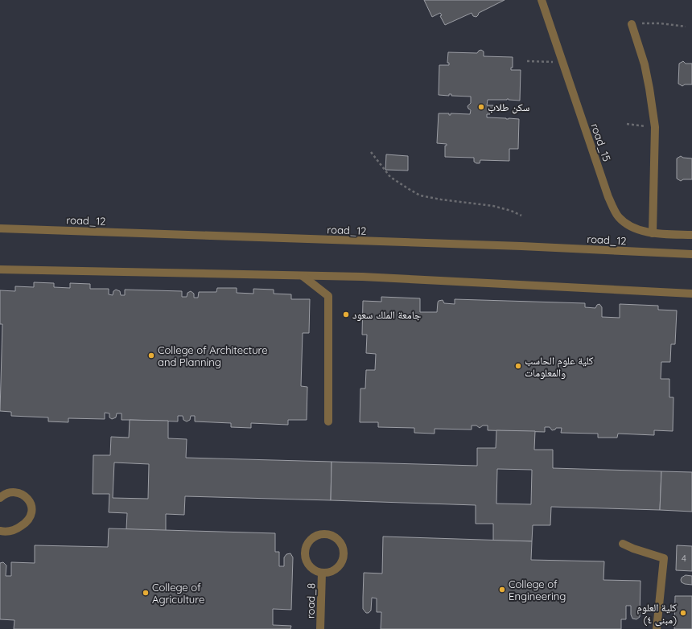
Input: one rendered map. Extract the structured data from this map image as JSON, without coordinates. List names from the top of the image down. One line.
{"streets":{"street":["road_15","road_12","road_8"]},"places":["سكن طلاب","جامعة الملك سعود","College of Architecture and Planning","كلية علوم الحاسب والمعلومات","College of Engineering","College of Agriculture","كلية العلوم (مبنى ٤)"],"house_numbers":["4"]}
